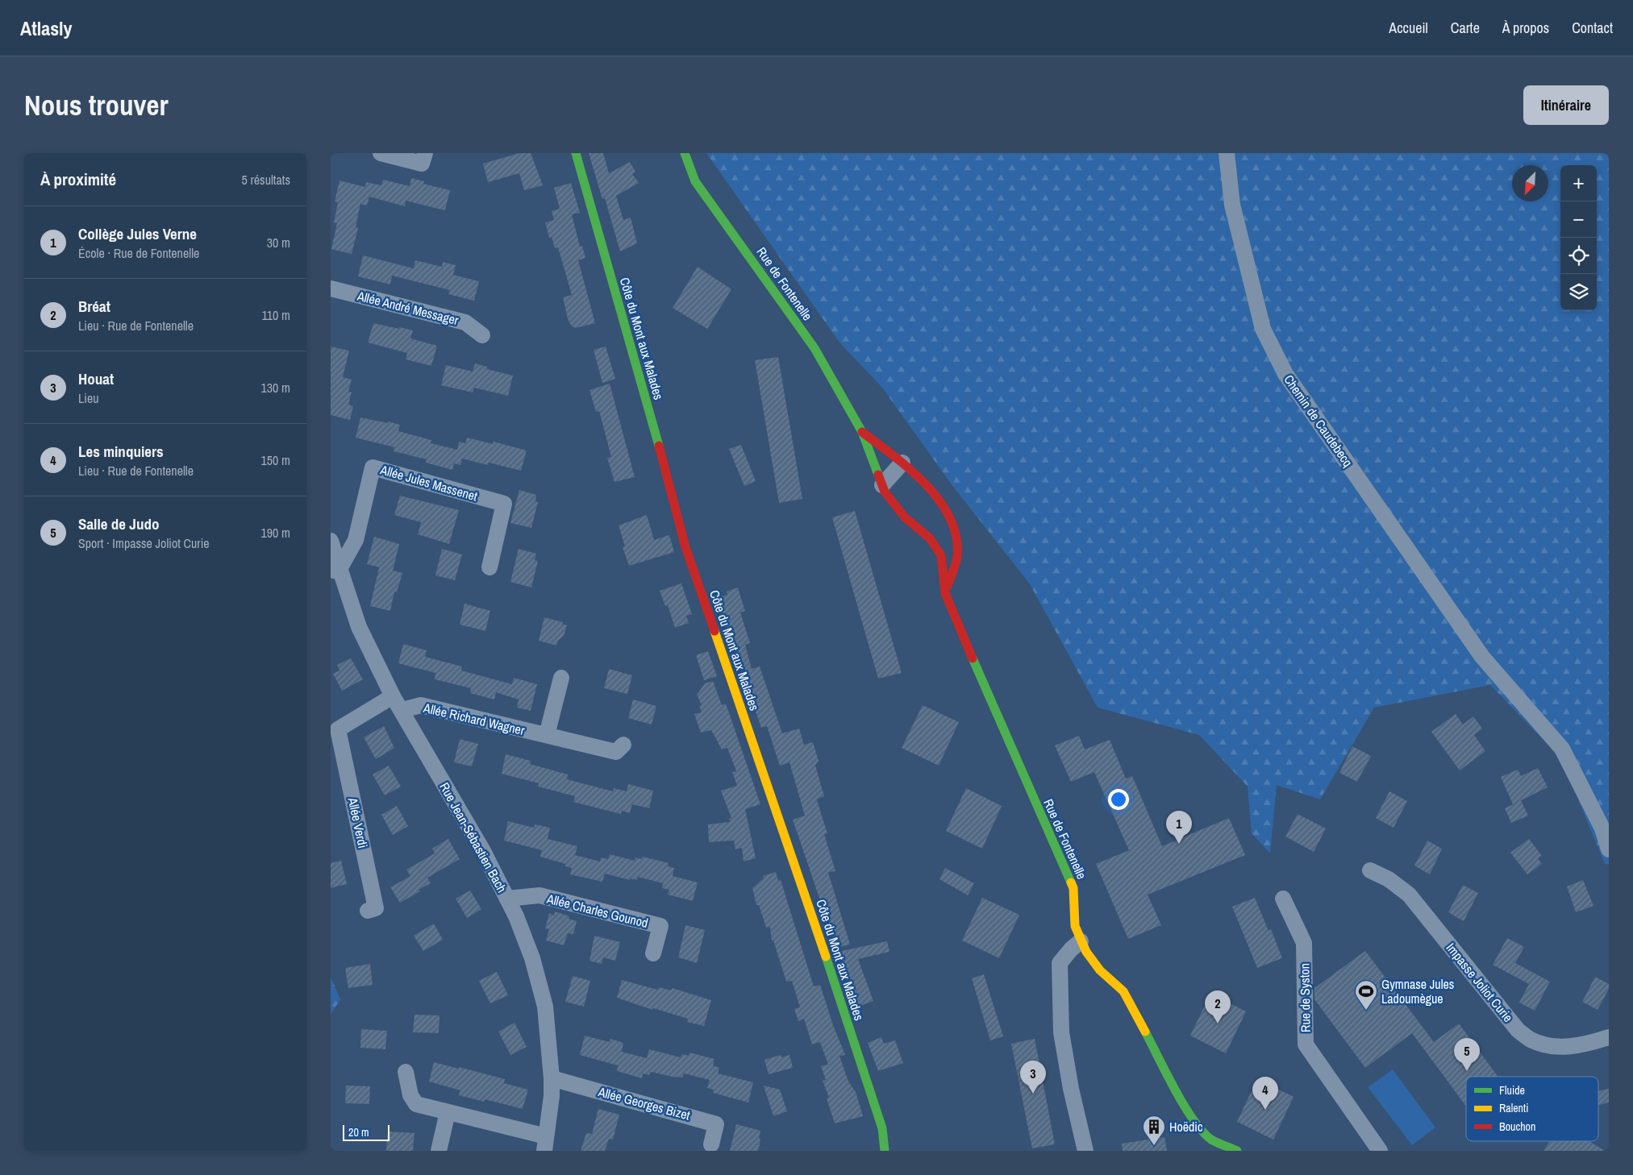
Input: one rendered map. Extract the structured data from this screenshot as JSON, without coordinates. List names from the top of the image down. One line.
{"streets":{"street":["Rue de Fontenelle","Allée André Messager","Côte du Mont aux Malades","Chemin de Caudebecq","Allée Jules Massenet","Allée Richard Wagner","Allée Verdi","Rue Jean-Sébastien Bach","Allée Charles Gounod","Impasse Joliot Curie","Rue de Syston","Allée Georges Bizet"]},"crossings":[["Allée Jules Massenet","Rue Jean-Sébastien Bach"],["Allée Richard Wagner","Rue Jean-Sébastien Bach"],["Allée Verdi","Rue Jean-Sébastien Bach"],["Rue Jean-Sébastien Bach","Allée Charles Gounod"],["Rue Jean-Sébastien Bach","Allée Georges Bizet"]],"places":{"sports":["Gymnase Jules Ladoumègue"],"building":["Hoëdic"]},"legend":["Fluide","Ralenti","Bouchon"],"scale_bar":"20 m","north":"bottom left","page":{"header":"Atlasly","nav":["Accueil","Carte","À propos","Contact"],"buttons":"Itinéraire","title":"Nous trouver","heading":["À proximité","5 résultats"],"map_buttons":["+","−"],"list":[{"mark":"1","name":"Collège Jules Verne","note":"École · Rue de Fontenelle","value":"30 m"},{"mark":"2","name":"Bréat","note":"Lieu · Rue de Fontenelle","value":"110 m"},{"mark":"3","name":"Houat","note":"Lieu","value":"130 m"},{"mark":"4","name":"Les minquiers","note":"Lieu · Rue de Fontenelle","value":"150 m"},{"mark":"5","name":"Salle de Judo","note":"Sport · Impasse Joliot Curie","value":"190 m"}],"pins":["1","2","5","3","4"],"scale":"20 m"}}
